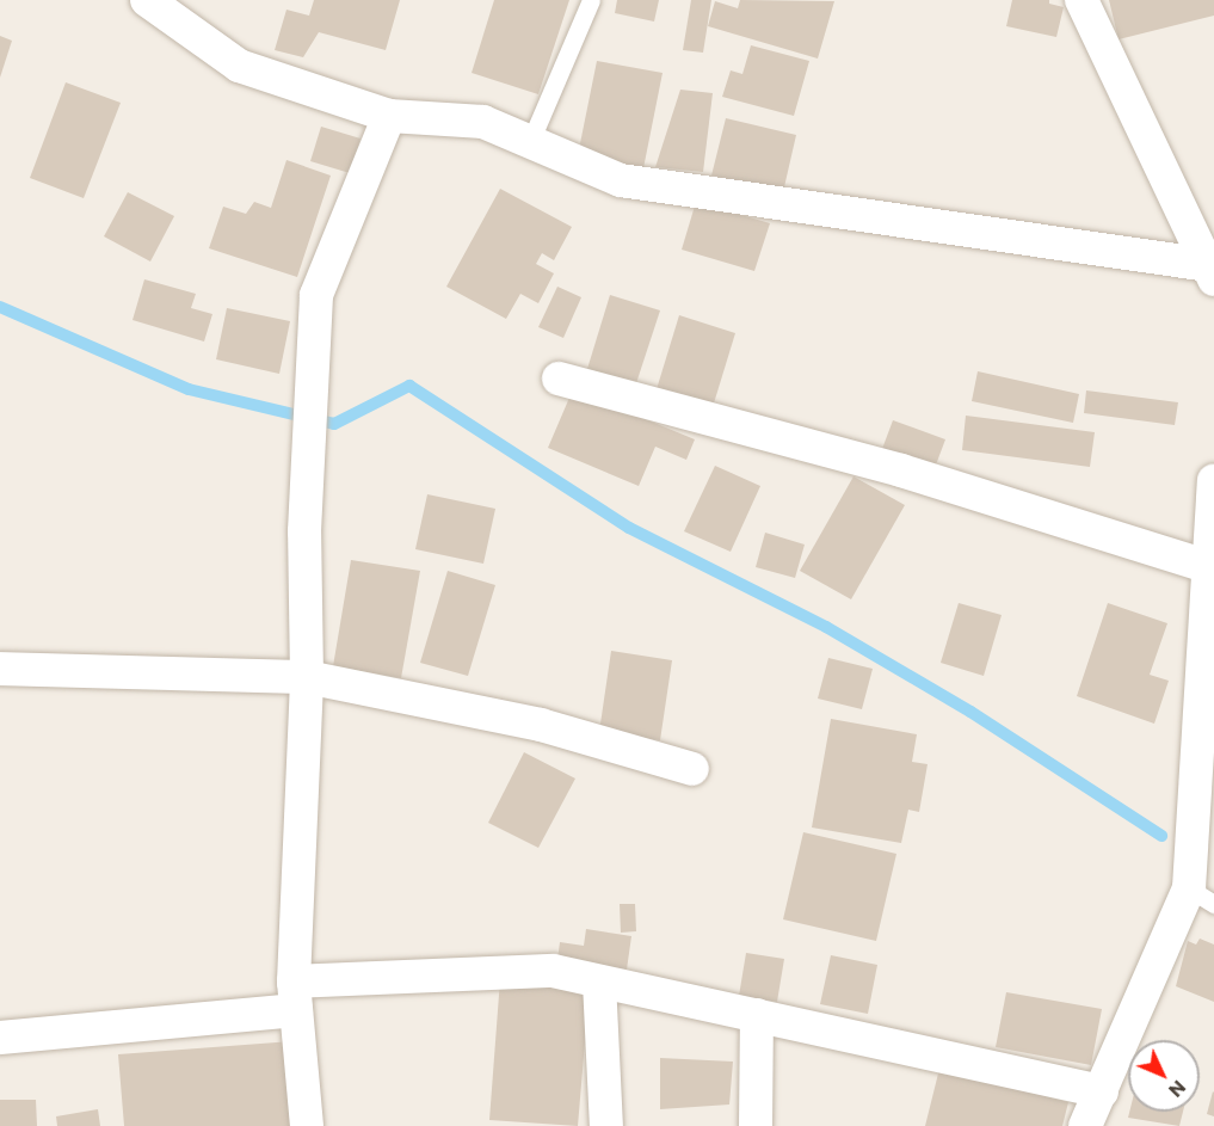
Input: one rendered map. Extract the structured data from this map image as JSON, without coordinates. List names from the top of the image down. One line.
{"north":"bottom right"}
